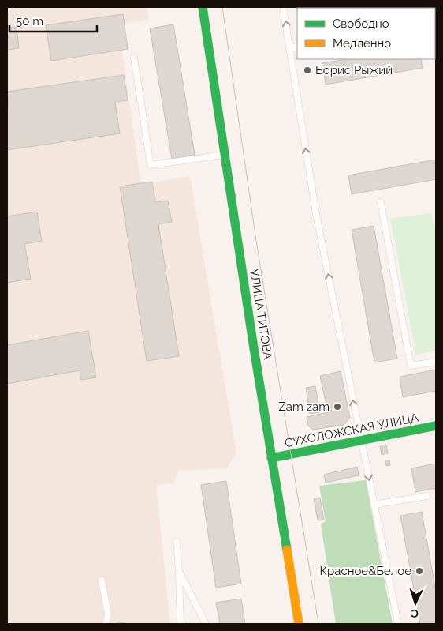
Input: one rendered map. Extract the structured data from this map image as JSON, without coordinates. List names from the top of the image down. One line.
{"streets":{"main road":["УЛИЦА ТИТОВА","СУХОЛОЖСКАЯ УЛИЦА"]},"crossings":[["УЛИЦА ТИТОВА","СУХОЛОЖСКАЯ УЛИЦА"]],"places":["Борис Рыжий","Zam zam","Красное&Белое"],"legend":["Свободно","Медленно"],"scale_bar":"50 m","north":"bottom"}
